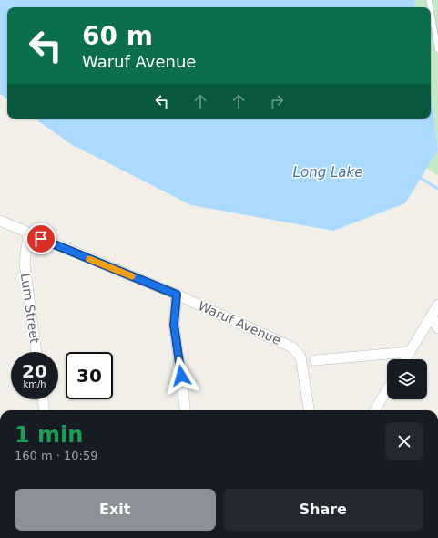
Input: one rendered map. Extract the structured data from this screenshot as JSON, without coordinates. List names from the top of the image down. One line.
{"streets":{"street":["Lum Street","Waruf Avenue"]},"crossings":[["Lum Street","Waruf Avenue"]],"water":["Long Lake"],"page":{"turn":["60 m","Waruf Avenue"],"speed":"20 km/h","limit":"30","heading":["1 min","160 m · 10:59"],"buttons":["Exit","Share"]}}
